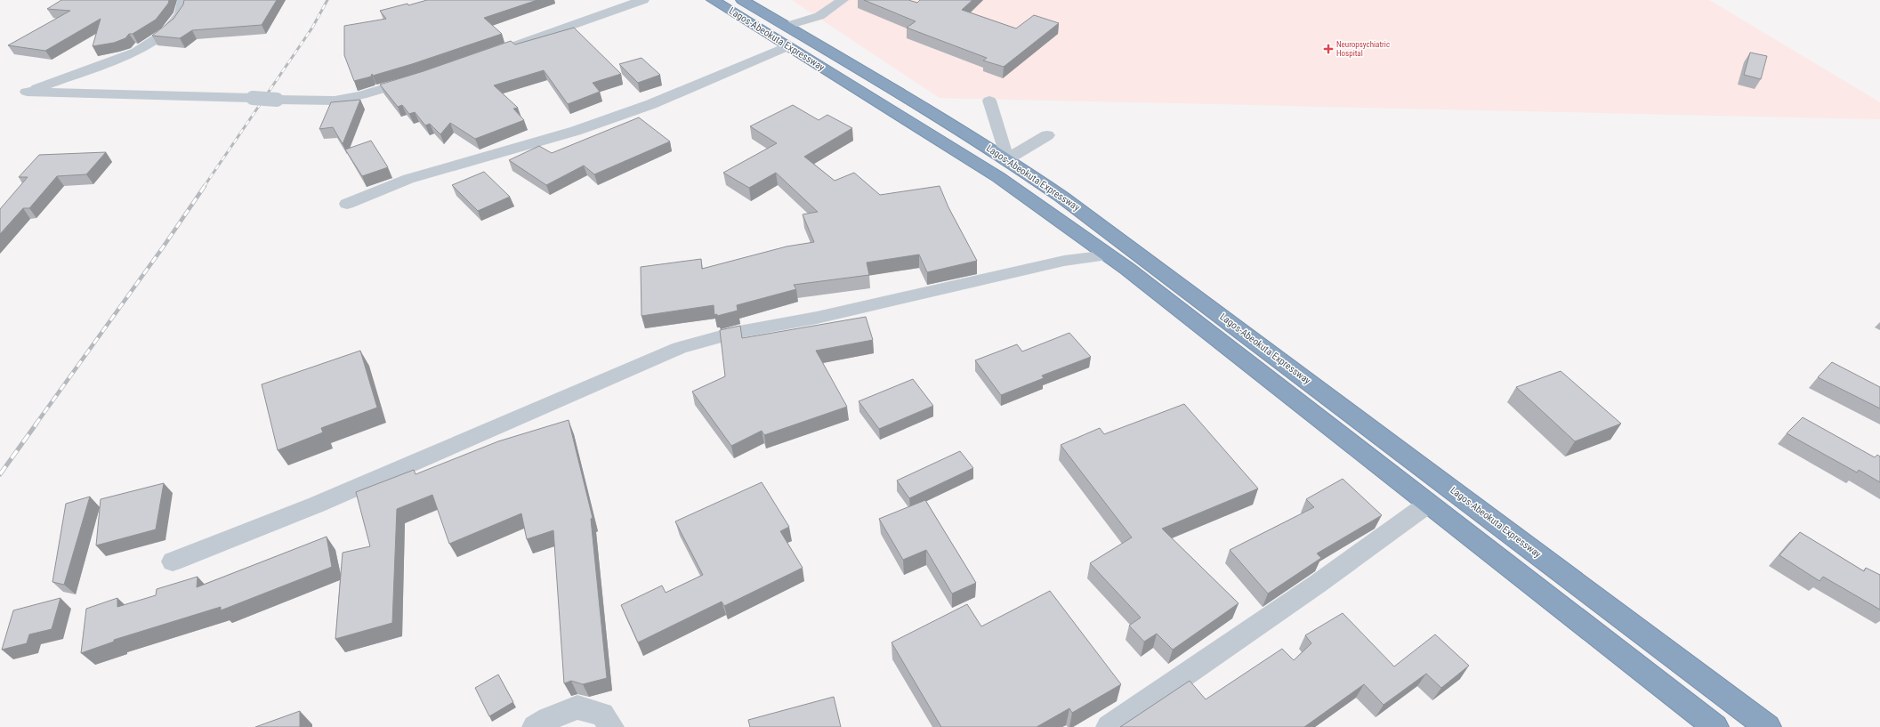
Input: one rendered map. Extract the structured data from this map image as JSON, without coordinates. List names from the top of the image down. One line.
{"streets":{"highway":["Lagos-Abeokuta Expressway"]},"places":{"health":["Neuropsychiatric Hospital"]}}
